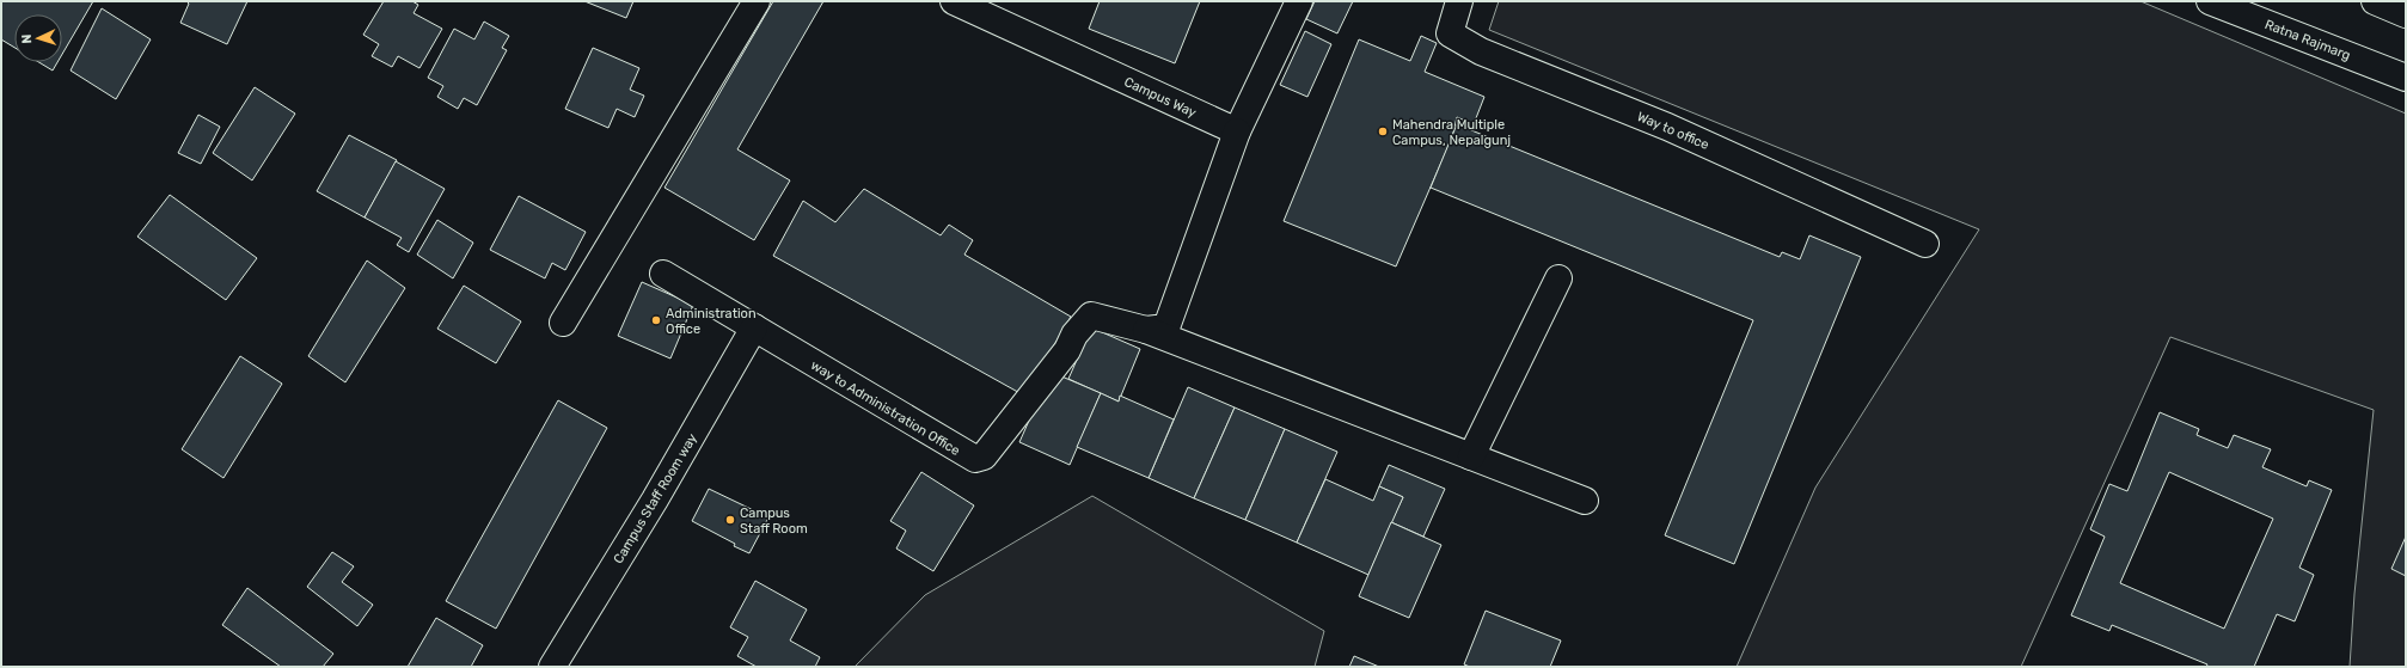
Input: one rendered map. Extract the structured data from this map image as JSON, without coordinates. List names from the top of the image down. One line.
{"streets":{"main road":["Ratna Rajmarg","Campus Way","Way to office","way to Administration Office","Campus Staff Room way"]},"crossings":[["Campus Way","way to Administration Office"],["way to Administration Office","Campus Staff Room way"]],"places":["Mahendra Multiple Campus, Nepalgunj","Administration Office","Campus Staff Room"],"north":"left"}
